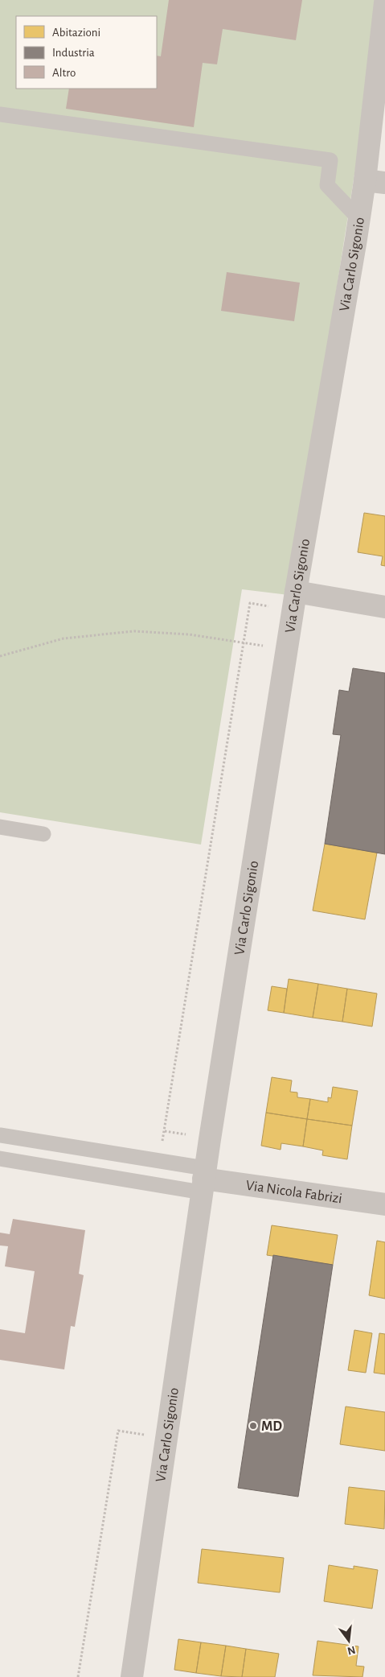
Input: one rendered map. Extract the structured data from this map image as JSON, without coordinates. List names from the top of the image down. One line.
{"streets":{"street":["Via Carlo Sigonio","Via Nicola Fabrizi"]},"crossings":[["Via Carlo Sigonio","Via Nicola Fabrizi"]],"places":["MD"],"legend":["Abitazioni","Industria","Altro"],"north":"bottom"}
